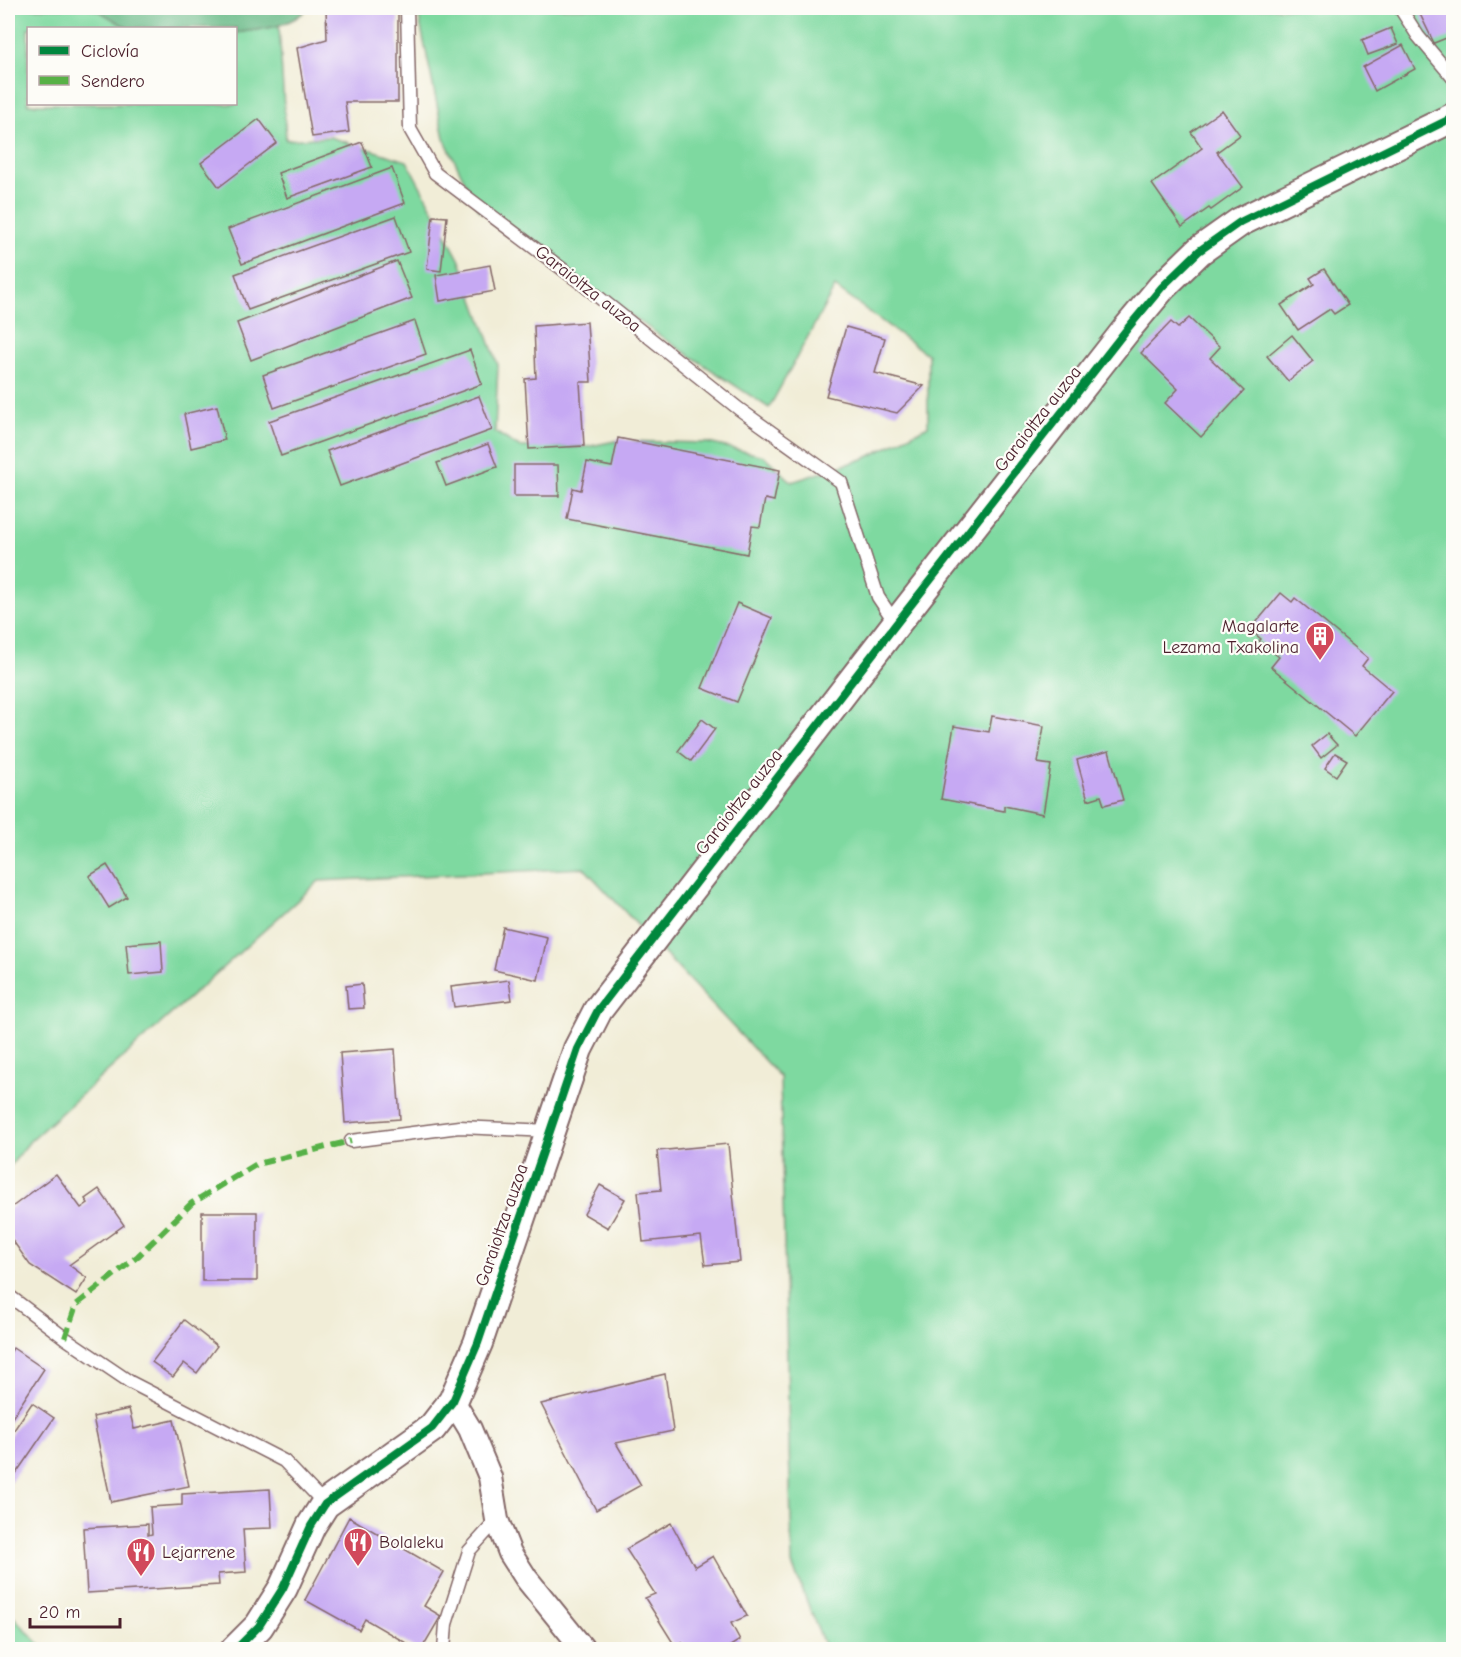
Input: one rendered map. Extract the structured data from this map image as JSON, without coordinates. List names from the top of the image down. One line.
{"streets":{"street":["Garaioltza auzoa"]},"places":{"building":["Magalarte Lezama Txakolina"],"restaurant":["Bolaleku","Lejarrene"]},"legend":["Ciclovía","Sendero"],"scale_bar":"20 m"}
